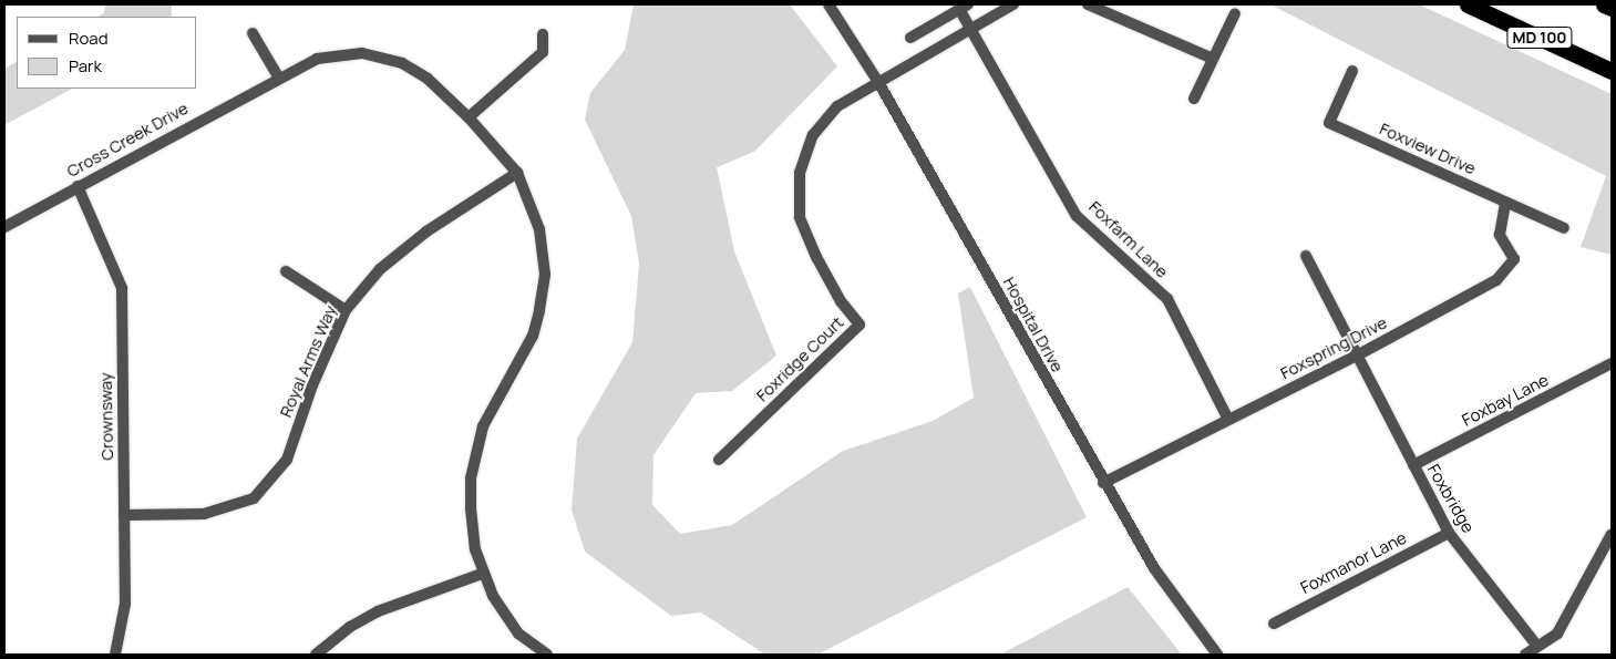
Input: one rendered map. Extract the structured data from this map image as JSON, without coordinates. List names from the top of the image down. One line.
{"streets":{"highway":["MD 100"],"street":["Cross Creek Drive","Foxview Drive","Foxfarm Lane","Hospital Drive","Foxspring Drive","Foxridge Court","Royal Arms Way","Foxbay Lane","Crownsway","Foxbridge","Foxmanor Lane"]},"crossings":[["Cross Creek Drive","Royal Arms Way"],["Cross Creek Drive","Crownsway"],["Foxview Drive","Foxspring Drive"],["Foxfarm Lane","Foxspring Drive"],["Hospital Drive","Foxspring Drive"],["Hospital Drive","Foxridge Court"],["Foxspring Drive","Foxbridge"],["Royal Arms Way","Crownsway"],["Foxbay Lane","Foxbridge"],["Foxbridge","Foxmanor Lane"]],"legend":["Road","Park"]}
